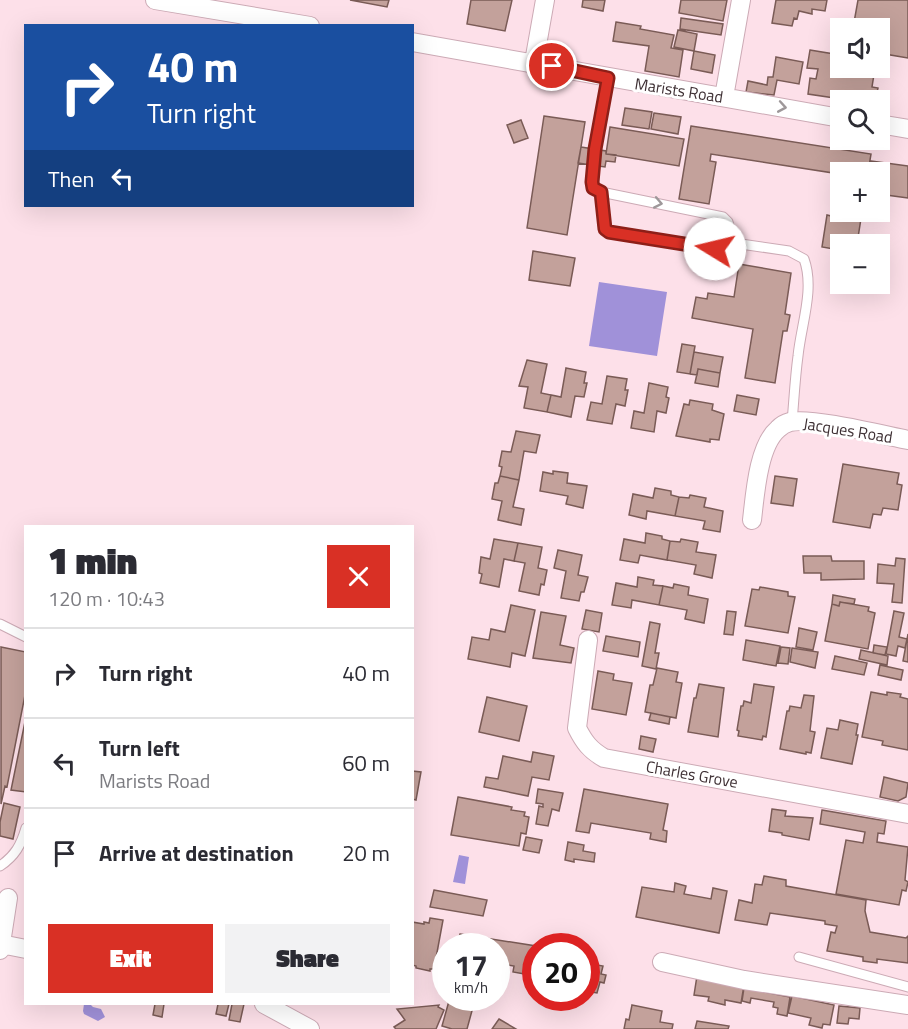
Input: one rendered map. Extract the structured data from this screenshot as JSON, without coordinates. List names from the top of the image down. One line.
{"streets":{"street":["Marists Road","Jacques Road","Charles Grove"]},"page":{"map_buttons":["+","−"],"turn":["40 m","Turn right"],"then":"Then","heading":["1 min","120 m · 10:43"],"list":[{"name":"Turn right","value":"40 m"},{"name":"Turn left","note":"Marists Road","value":"60 m"},{"name":"Arrive at destination","value":"20 m"}],"buttons":["Exit","Share"],"speed":"17 km/h","limit":"20"}}
